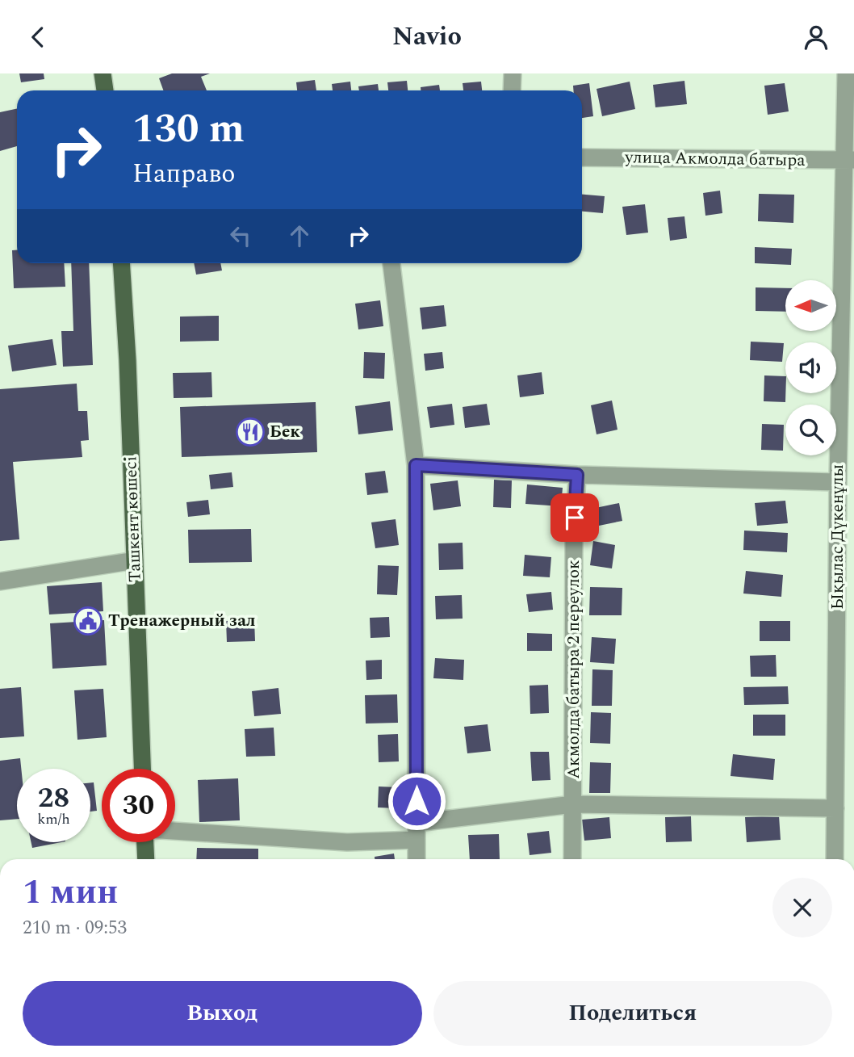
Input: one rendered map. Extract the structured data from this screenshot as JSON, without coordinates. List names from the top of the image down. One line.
{"streets":{"main road":["Ташкент көшесі"],"street":["улица Акмолда батыра","Ықылас Дүкенұлы","Акмолда батыра 2 переулок"]},"crossings":[["улица Акмолда батыра","Ықылас Дүкенұлы"]],"places":{"restaurant":["Бек"],"public building":["Тренажерный зал"]},"north":"left","page":{"header":"Navio","turn":["130 m","Направо"],"speed":"28 km/h","limit":"30","heading":["1 мин","210 m · 09:53"],"buttons":["Выход","Поделиться"]}}
